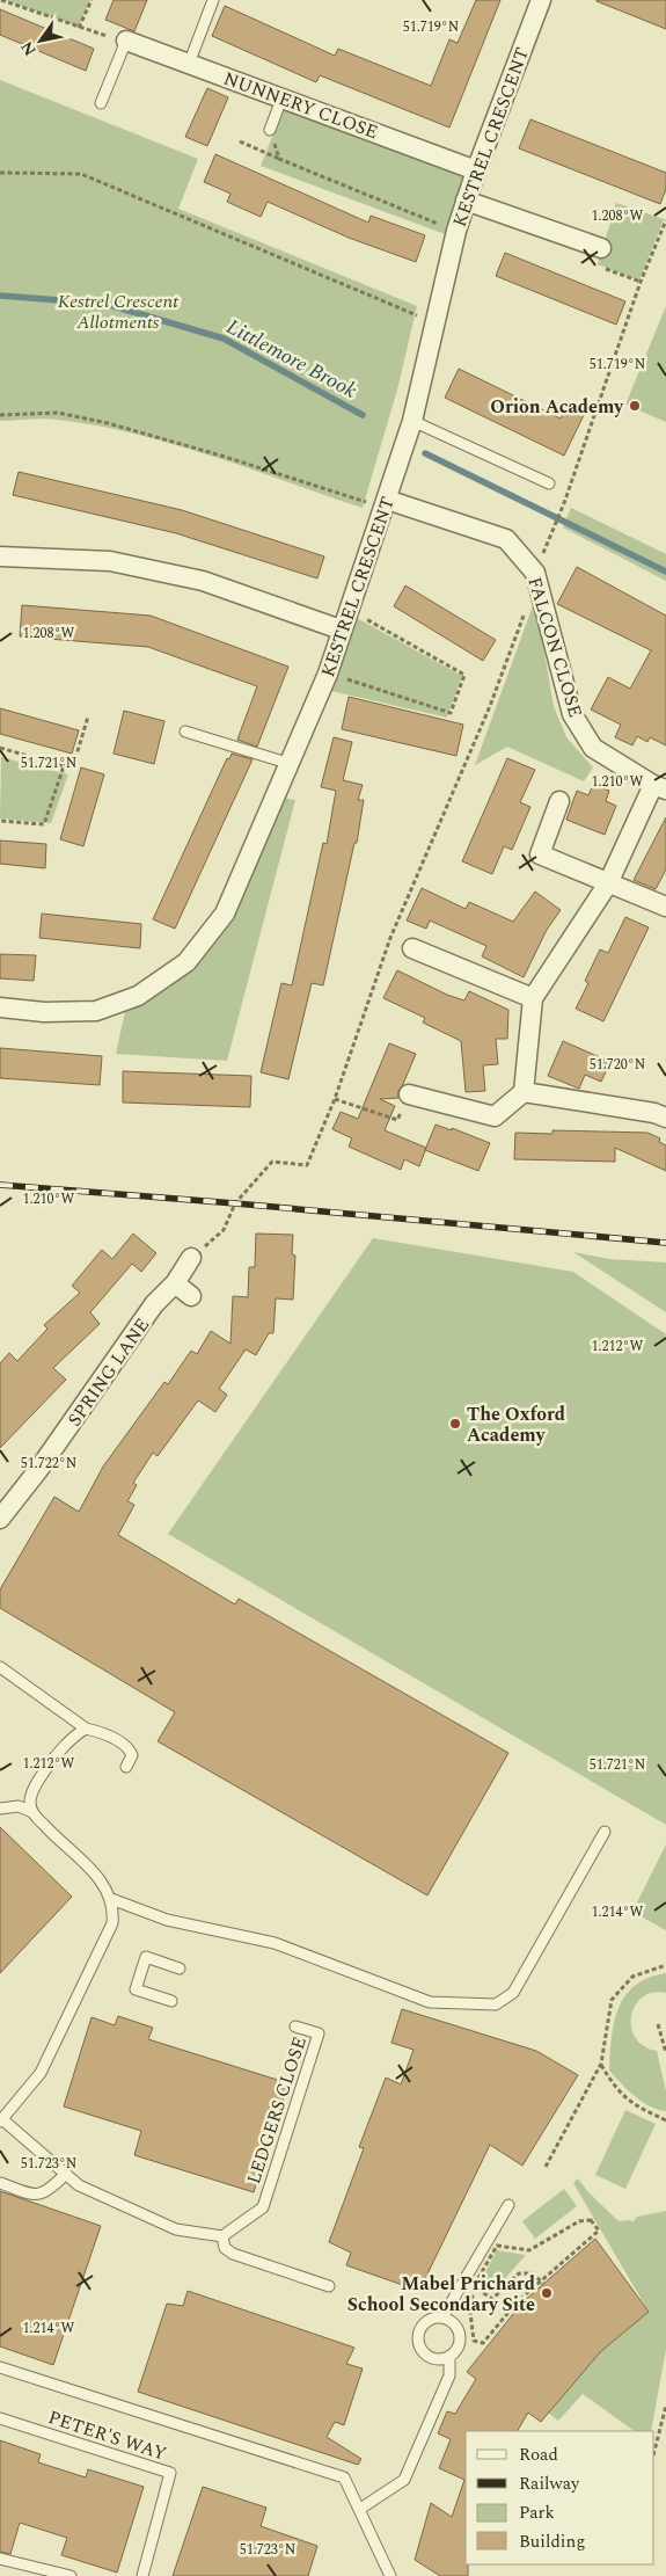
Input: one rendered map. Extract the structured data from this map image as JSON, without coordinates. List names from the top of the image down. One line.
{"streets":{"street":["NUNNERY CLOSE","KESTREL CRESCENT","FALCON CLOSE","SPRING LANE"],"lane":["LEDGERS CLOSE","PETER'S WAY"]},"crossings":[["NUNNERY CLOSE","KESTREL CRESCENT"],["KESTREL CRESCENT","FALCON CLOSE"]],"water":["Littlemore Brook"],"parks":["Kestrel Crescent Allotments"],"places":["Orion Academy","The Oxford Academy","Mabel Prichard School Secondary Site"],"legend":["Road","Railway","Park","Building"],"north":"bottom left","coordinates":["51.719°N","1.208°W","51.721°N","1.210°W","51.720°N","1.212°W","51.722°N","1.214°W","51.723°N"]}
